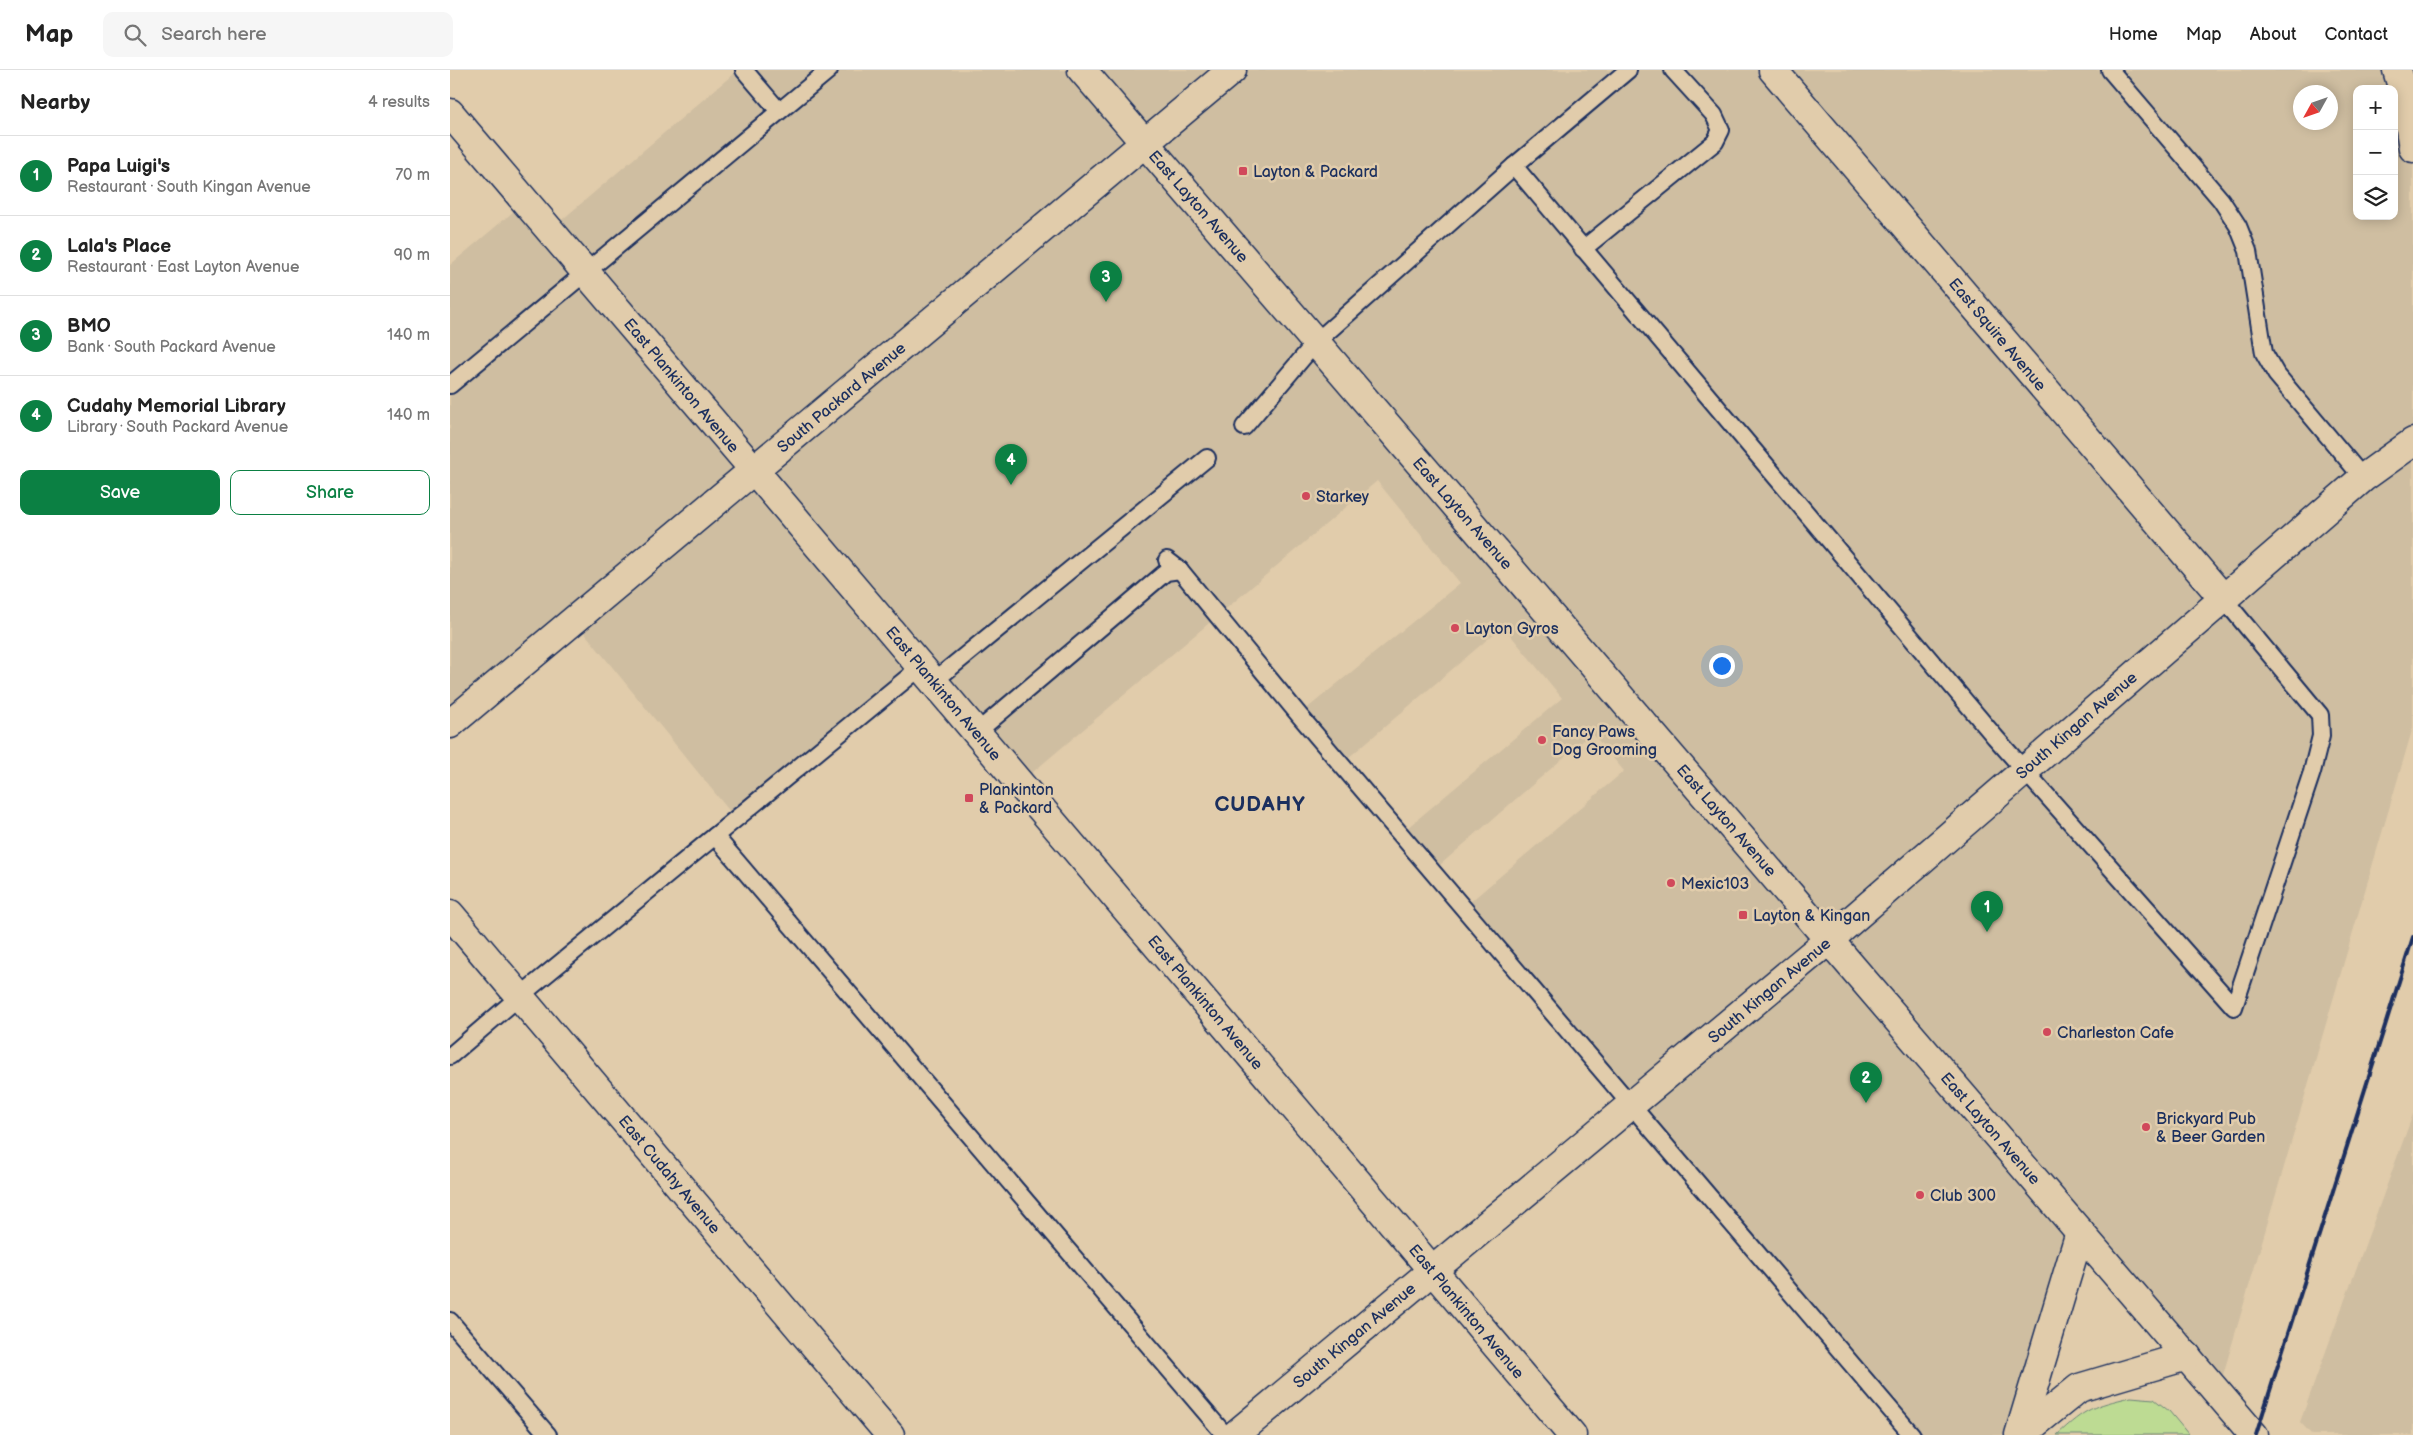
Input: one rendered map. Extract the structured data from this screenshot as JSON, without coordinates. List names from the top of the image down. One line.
{"streets":{"street":["East Layton Avenue","East Squire Avenue","East Plankinton Avenue","South Packard Avenue","South Kingan Avenue","East Cudahy Avenue"]},"crossings":[["East Layton Avenue","South Packard Avenue"],["East Layton Avenue","South Kingan Avenue"],["East Squire Avenue","South Kingan Avenue"],["East Plankinton Avenue","South Packard Avenue"],["East Plankinton Avenue","South Kingan Avenue"]],"districts":["CUDAHY"],"places":{"transit":["Layton & Packard","Plankinton & Packard","Layton & Kingan"],"other":["Starkey","Layton Gyros","Fancy Paws Dog Grooming","Mexic103","Charleston Cafe","Brickyard Pub & Beer Garden","Club 300"]},"north":"bottom left","page":{"header":"Map","search":"Search here","nav":["Home","Map","About","Contact"],"heading":["Nearby","4 results"],"map_buttons":["+","−"],"list":[{"mark":"1","name":"Papa Luigi's","note":"Restaurant · South Kingan Avenue","value":"70 m"},{"mark":"2","name":"Lala's Place","note":"Restaurant · East Layton Avenue","value":"90 m"},{"mark":"3","name":"BMO","note":"Bank · South Packard Avenue","value":"140 m"},{"mark":"4","name":"Cudahy Memorial Library","note":"Library · South Packard Avenue","value":"140 m"}],"pins":["3","4","1","2"],"buttons":["Save","Share"]}}
